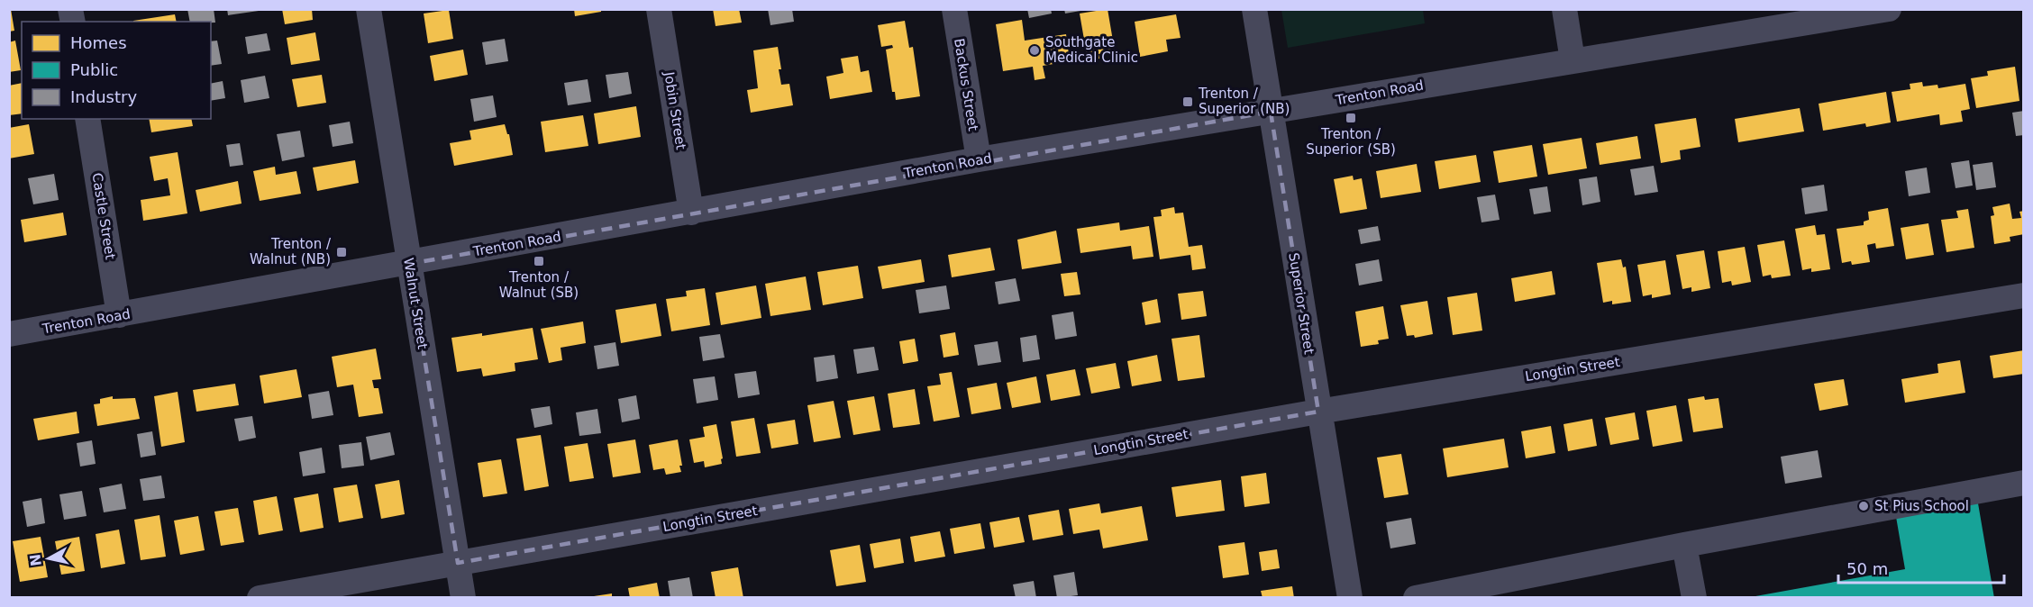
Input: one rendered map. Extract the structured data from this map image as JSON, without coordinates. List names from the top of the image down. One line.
{"streets":{"street":["Backus Street","Trenton Road","Jobin Street","Castle Street","Walnut Street","Superior Street","Longtin Street"]},"crossings":[["Backus Street","Trenton Road"],["Trenton Road","Jobin Street"],["Trenton Road","Castle Street"],["Trenton Road","Walnut Street"],["Trenton Road","Superior Street"],["Walnut Street","Longtin Street"],["Superior Street","Longtin Street"]],"places":{"other":["Southgate Medical Clinic","St Pius School"],"transit":["Trenton / Superior (NB)","Trenton / Superior (SB)","Trenton / Walnut (NB)","Trenton / Walnut (SB)"]},"legend":["Homes","Public","Industry"],"scale_bar":"50 m","north":"left"}
